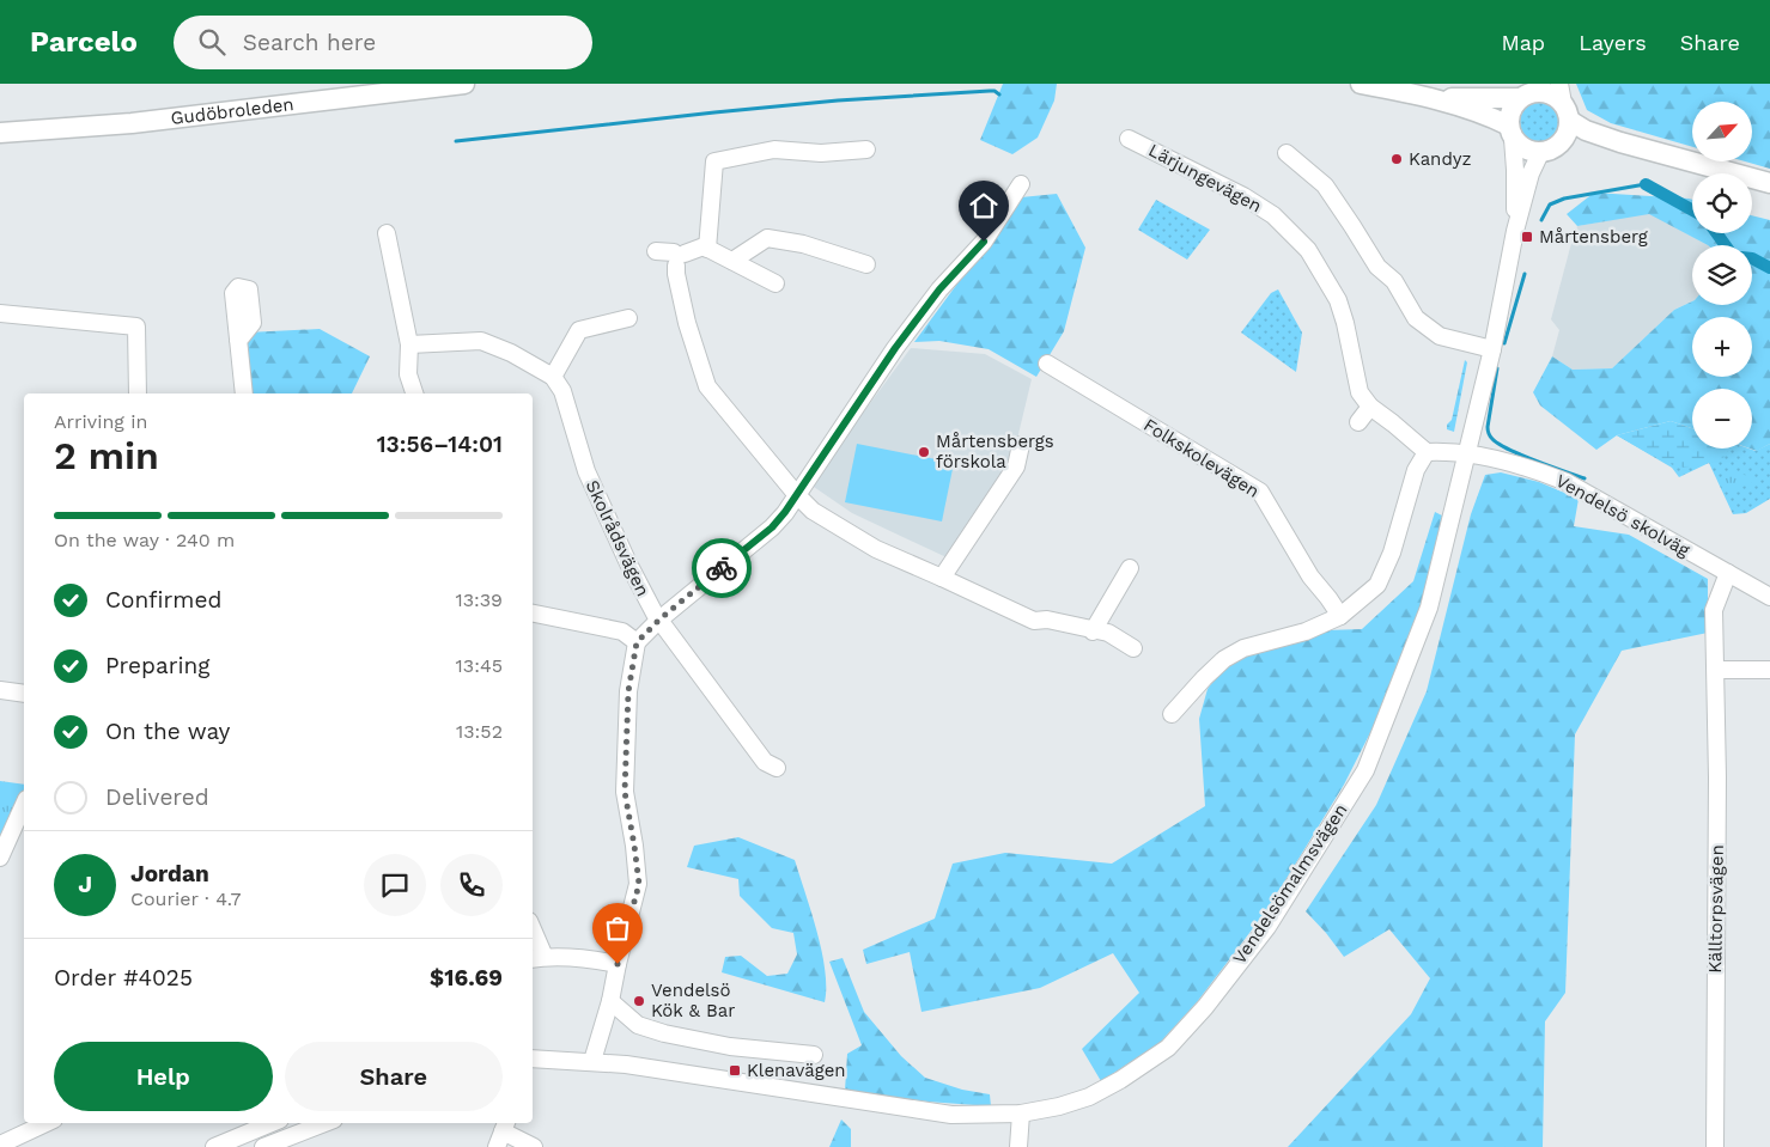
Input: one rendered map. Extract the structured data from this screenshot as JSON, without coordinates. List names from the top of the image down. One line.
{"streets":{"main road":["Gudöbroleden"],"street":["Lärjungevägen","Folkskolevägen","Vendelsö skolväg","Skolrådsvägen","Vendelsömalmsvägen","Källtorpsvägen"]},"crossings":[["Vendelsö skolväg","Vendelsömalmsvägen"],["Vendelsö skolväg","Källtorpsvägen"]],"places":{"other":["Kandyz","Mårtensbergs förskola","Vendelsö Kök & Bar"],"transit":["Mårtensberg","Klenavägen"]},"north":"top right","page":{"header":"Parcelo","search":"Search here","nav":["Map","Layers","Share"],"map_buttons":["+","−"],"heading":["2 min","Arriving in","13:56–14:01"],"panel":["Jordan","Courier · 4.7","Order #4025","$16.69"],"bar":"On the way · 240 m","list":[["Confirmed","13:39"],["Preparing","13:45"],["On the way","13:52"],"Delivered"],"round":"J","buttons":["Help","Share"]}}
